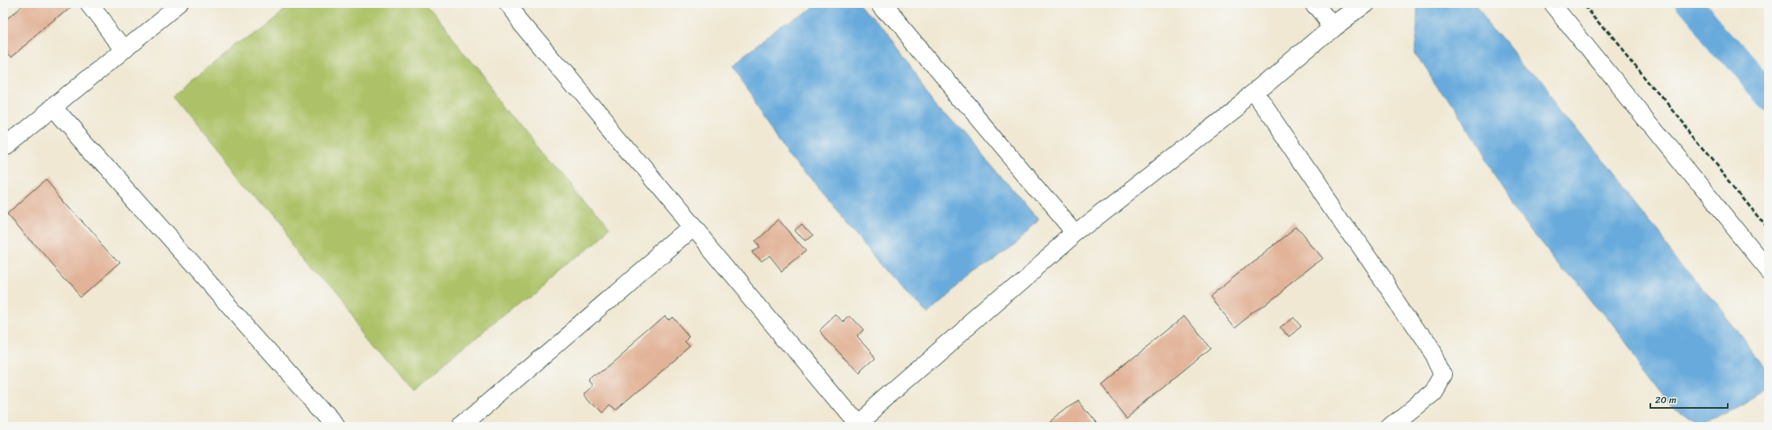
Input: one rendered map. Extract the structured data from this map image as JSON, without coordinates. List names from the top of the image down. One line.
{"scale_bar":"20 m"}
